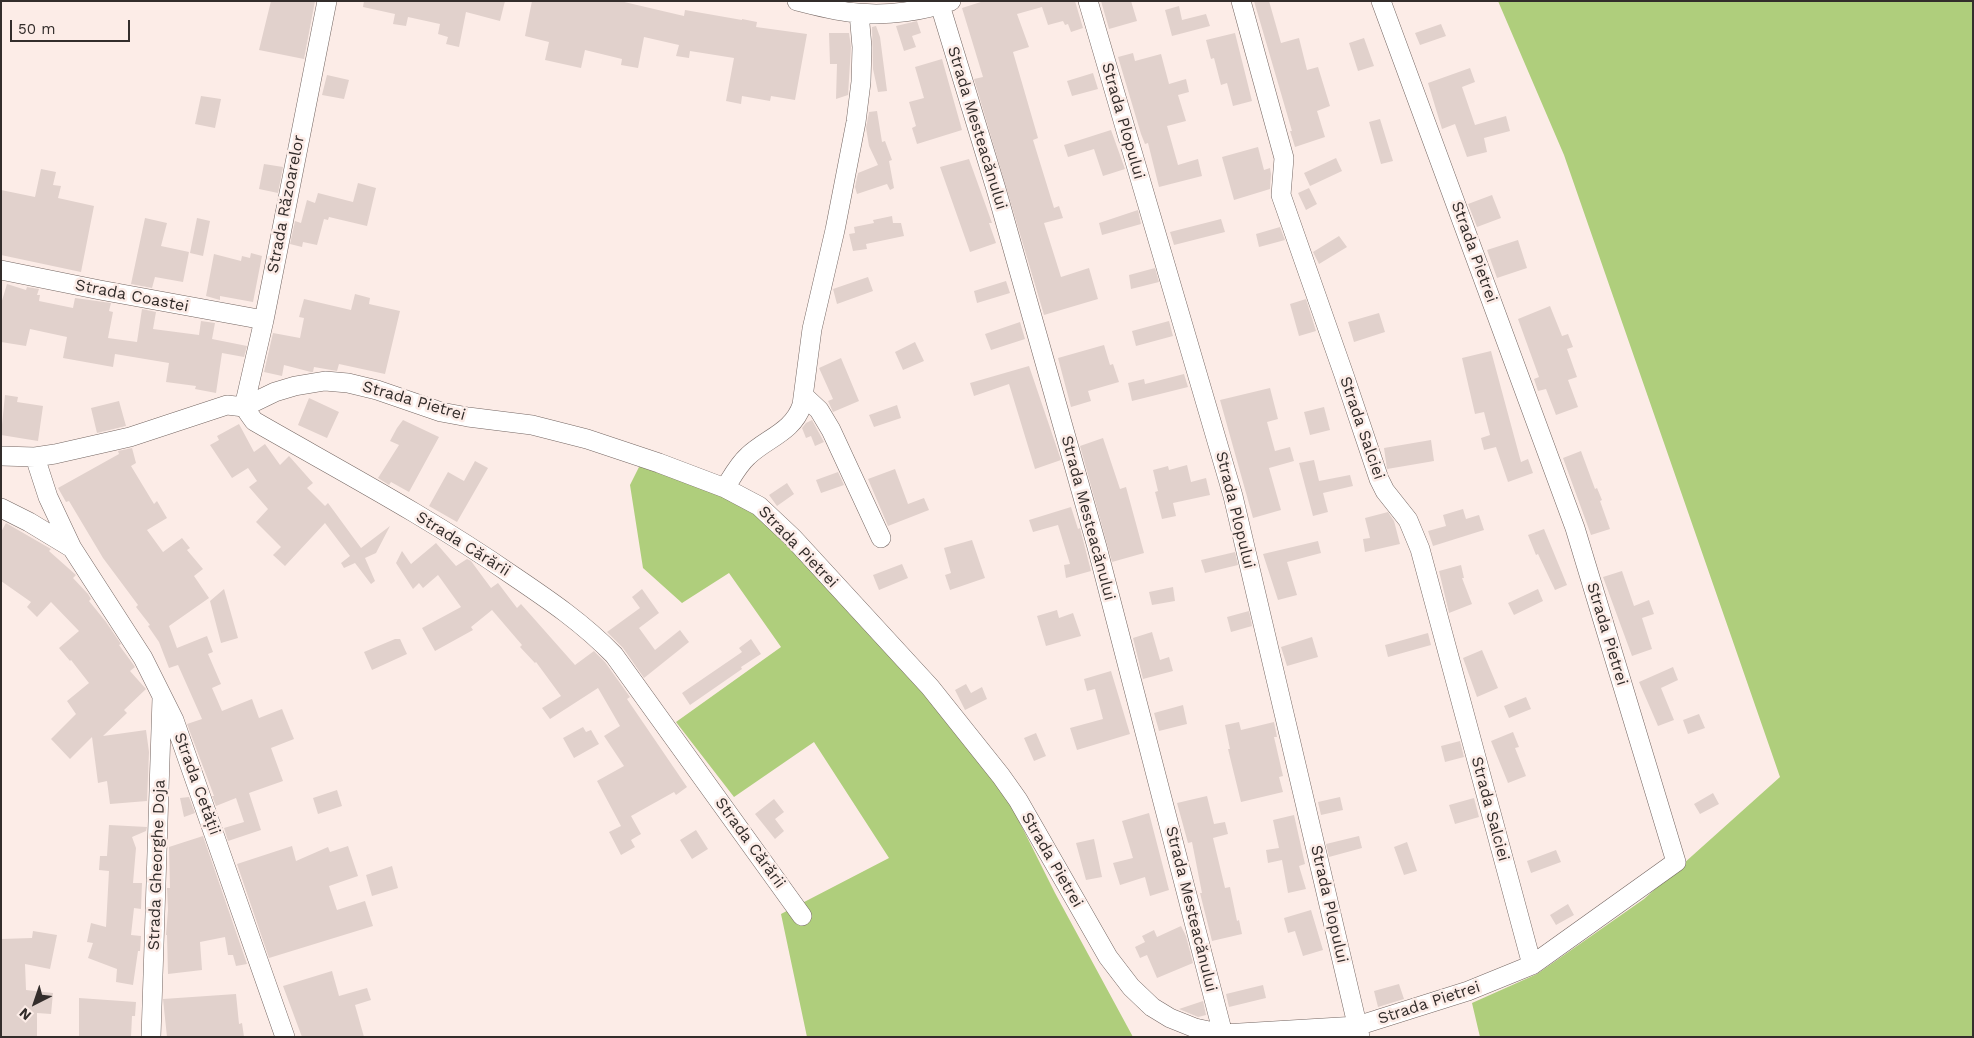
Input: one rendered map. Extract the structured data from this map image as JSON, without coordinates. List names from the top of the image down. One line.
{"streets":{"street":["Strada Plopului","Strada Mesteacănului","Strada Răzoarelor","Strada Pietrei","Strada Coastei","Strada Salciei","Strada Cărării","Strada Cetății","Strada Gheorghe Doja"]},"crossings":[["Strada Plopului","Strada Pietrei"],["Strada Mesteacănului","Strada Pietrei"],["Strada Răzoarelor","Strada Pietrei"],["Strada Răzoarelor","Strada Coastei"],["Strada Răzoarelor","Strada Cărării"],["Strada Pietrei","Strada Salciei"],["Strada Pietrei","Strada Cărării"],["Strada Cetății","Strada Gheorghe Doja"]],"scale_bar":"50 m","north":"bottom left"}
